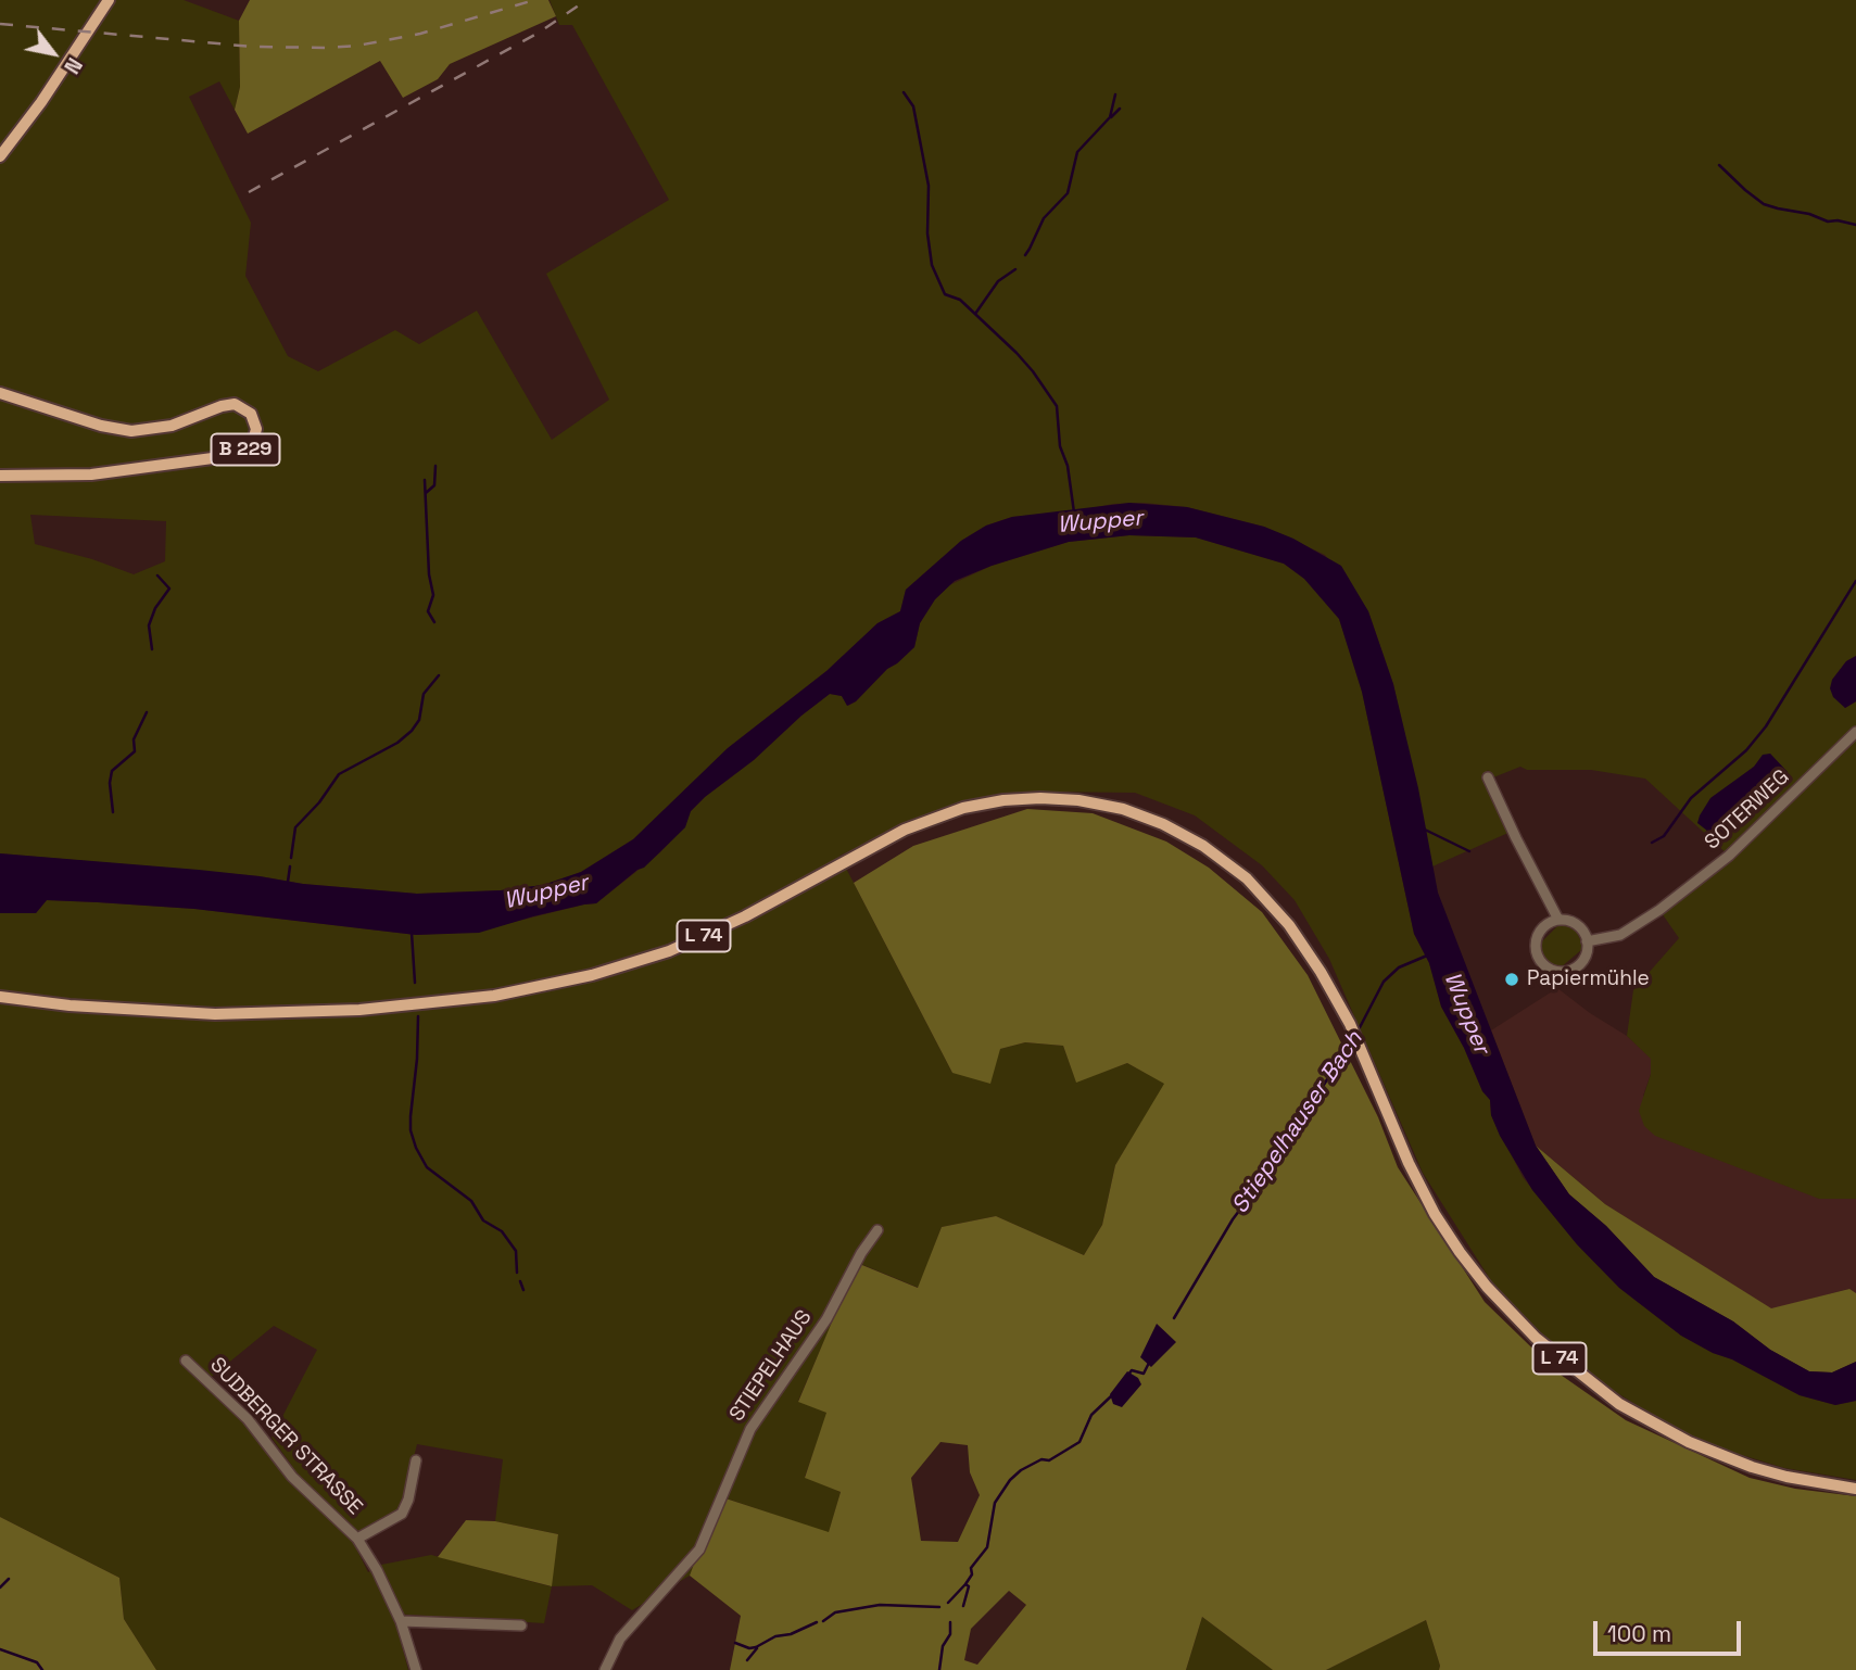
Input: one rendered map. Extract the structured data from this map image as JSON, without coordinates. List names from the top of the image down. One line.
{"streets":{"main road":["B 229","L 74"],"street":["SOTERWEG","STIEPELHAUS","SUDBERGER STRASSE"]},"water":["Wupper","Stiepelhauser Bach"],"places":["Papiermühle"],"scale_bar":"100 m","north":"bottom right"}
